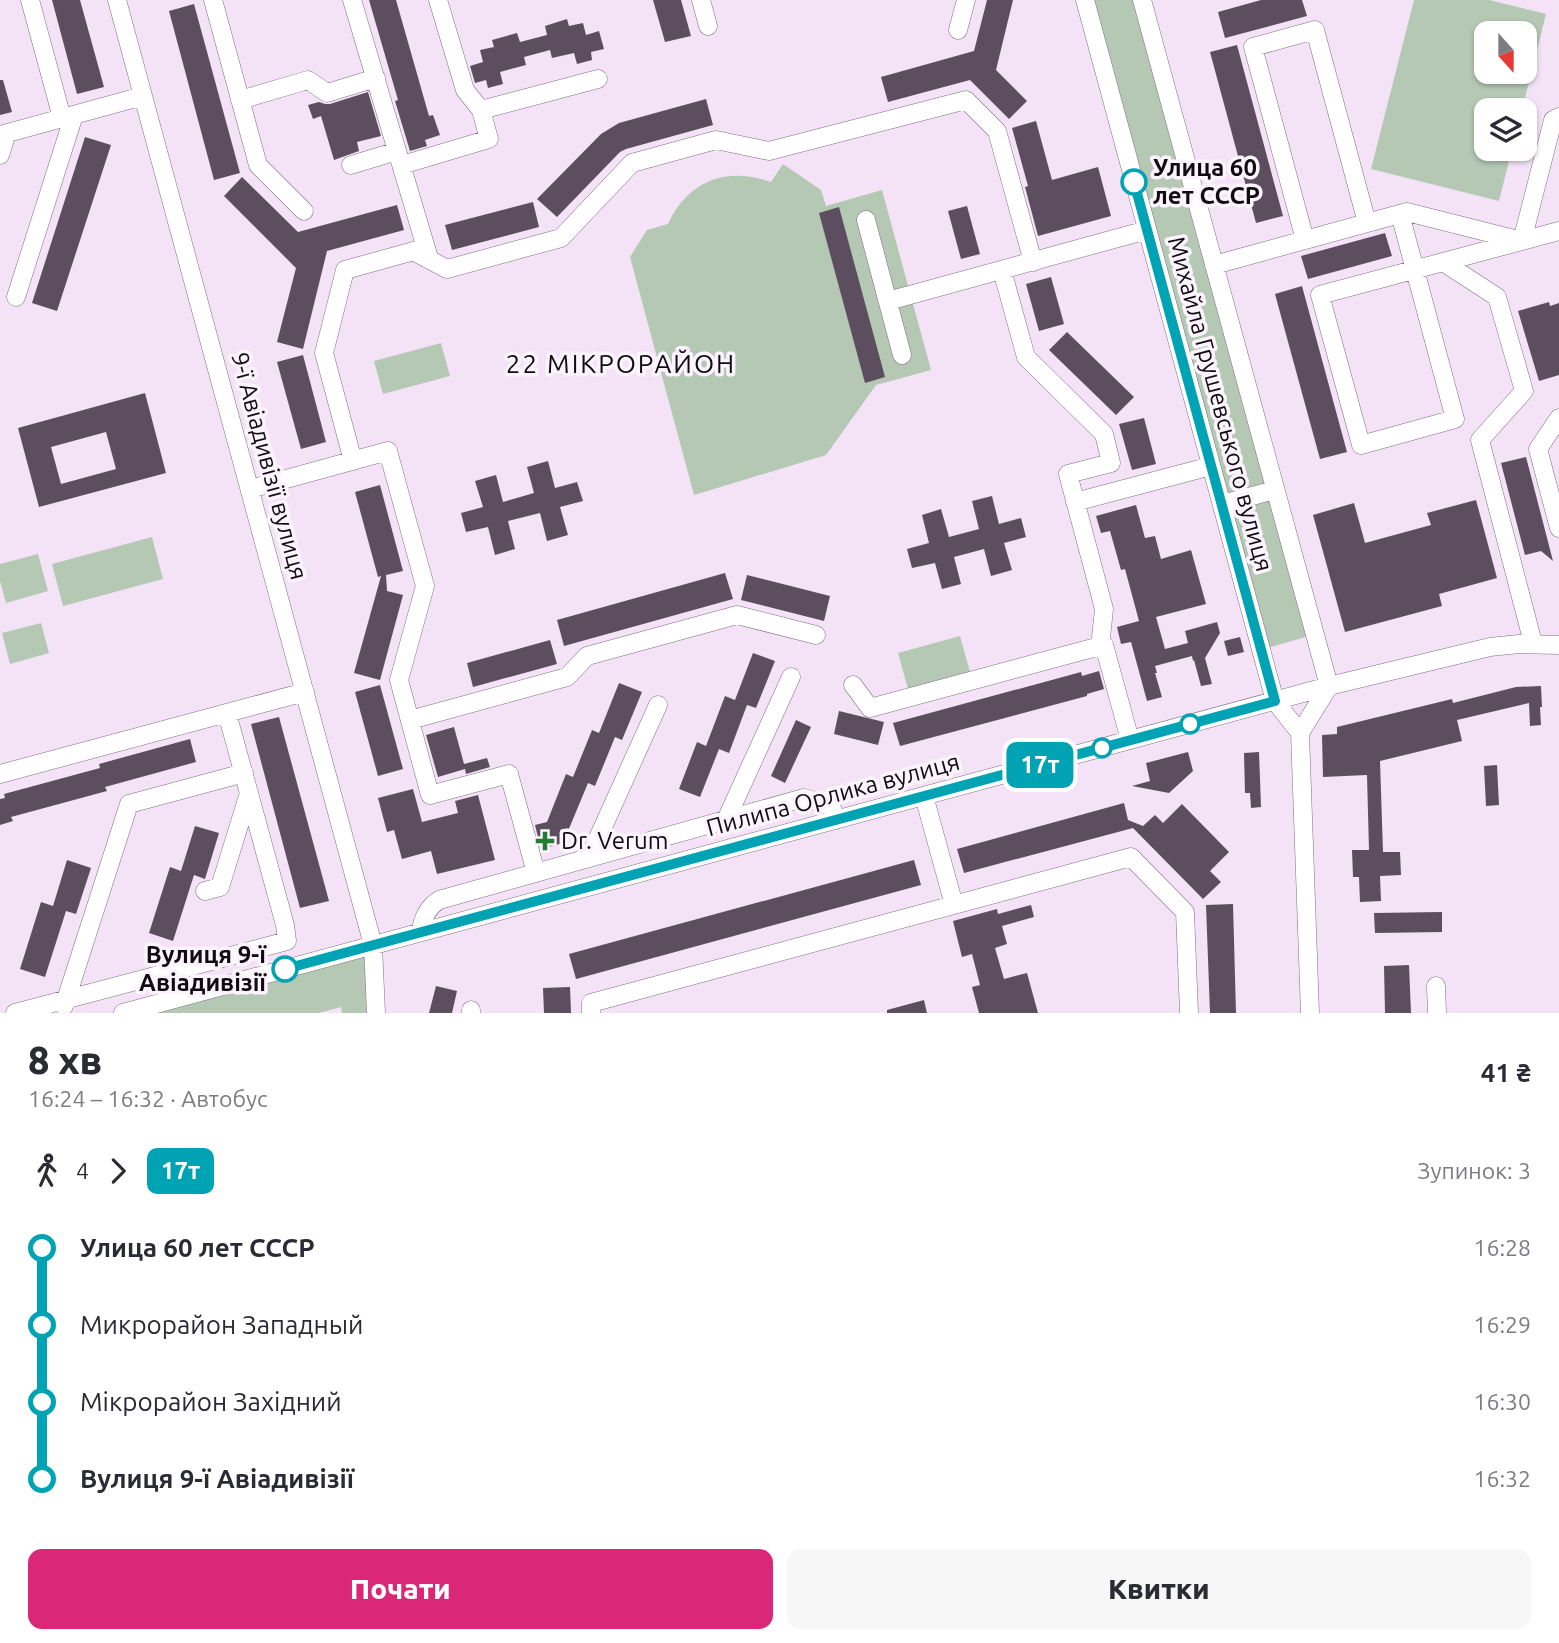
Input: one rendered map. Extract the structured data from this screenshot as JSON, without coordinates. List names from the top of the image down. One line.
{"streets":{"street":["Михайла Грушевського вулиця","9-ї Авіадивізії вулиця","Пилипа Орлика вулиця"]},"crossings":[["Михайла Грушевського вулиця","Пилипа Орлика вулиця"],["9-ї Авіадивізії вулиця","Пилипа Орлика вулиця"]],"districts":["22 МІКРОРАЙОН"],"places":{"other":["Улица 60 лет СССР","Вулиця 9-ї Авіадивізії"],"health":["Dr. Verum"]},"lines":["bus line 17т"],"north":"bottom","page":{"on_map":"17т","heading":["8 хв","16:24 – 16:32 · Автобус","41 ₴"],"legs":["4","17т","Зупинок: 3"],"list":[{"name":"Улица 60 лет СССР","value":"16:28"},{"name":"Микрорайон Западный","value":"16:29"},{"name":"Мікрорайон Західний","value":"16:30"},{"name":"Вулиця 9-ї Авіадивізії","value":"16:32"}],"buttons":["Почати","Квитки"]}}
